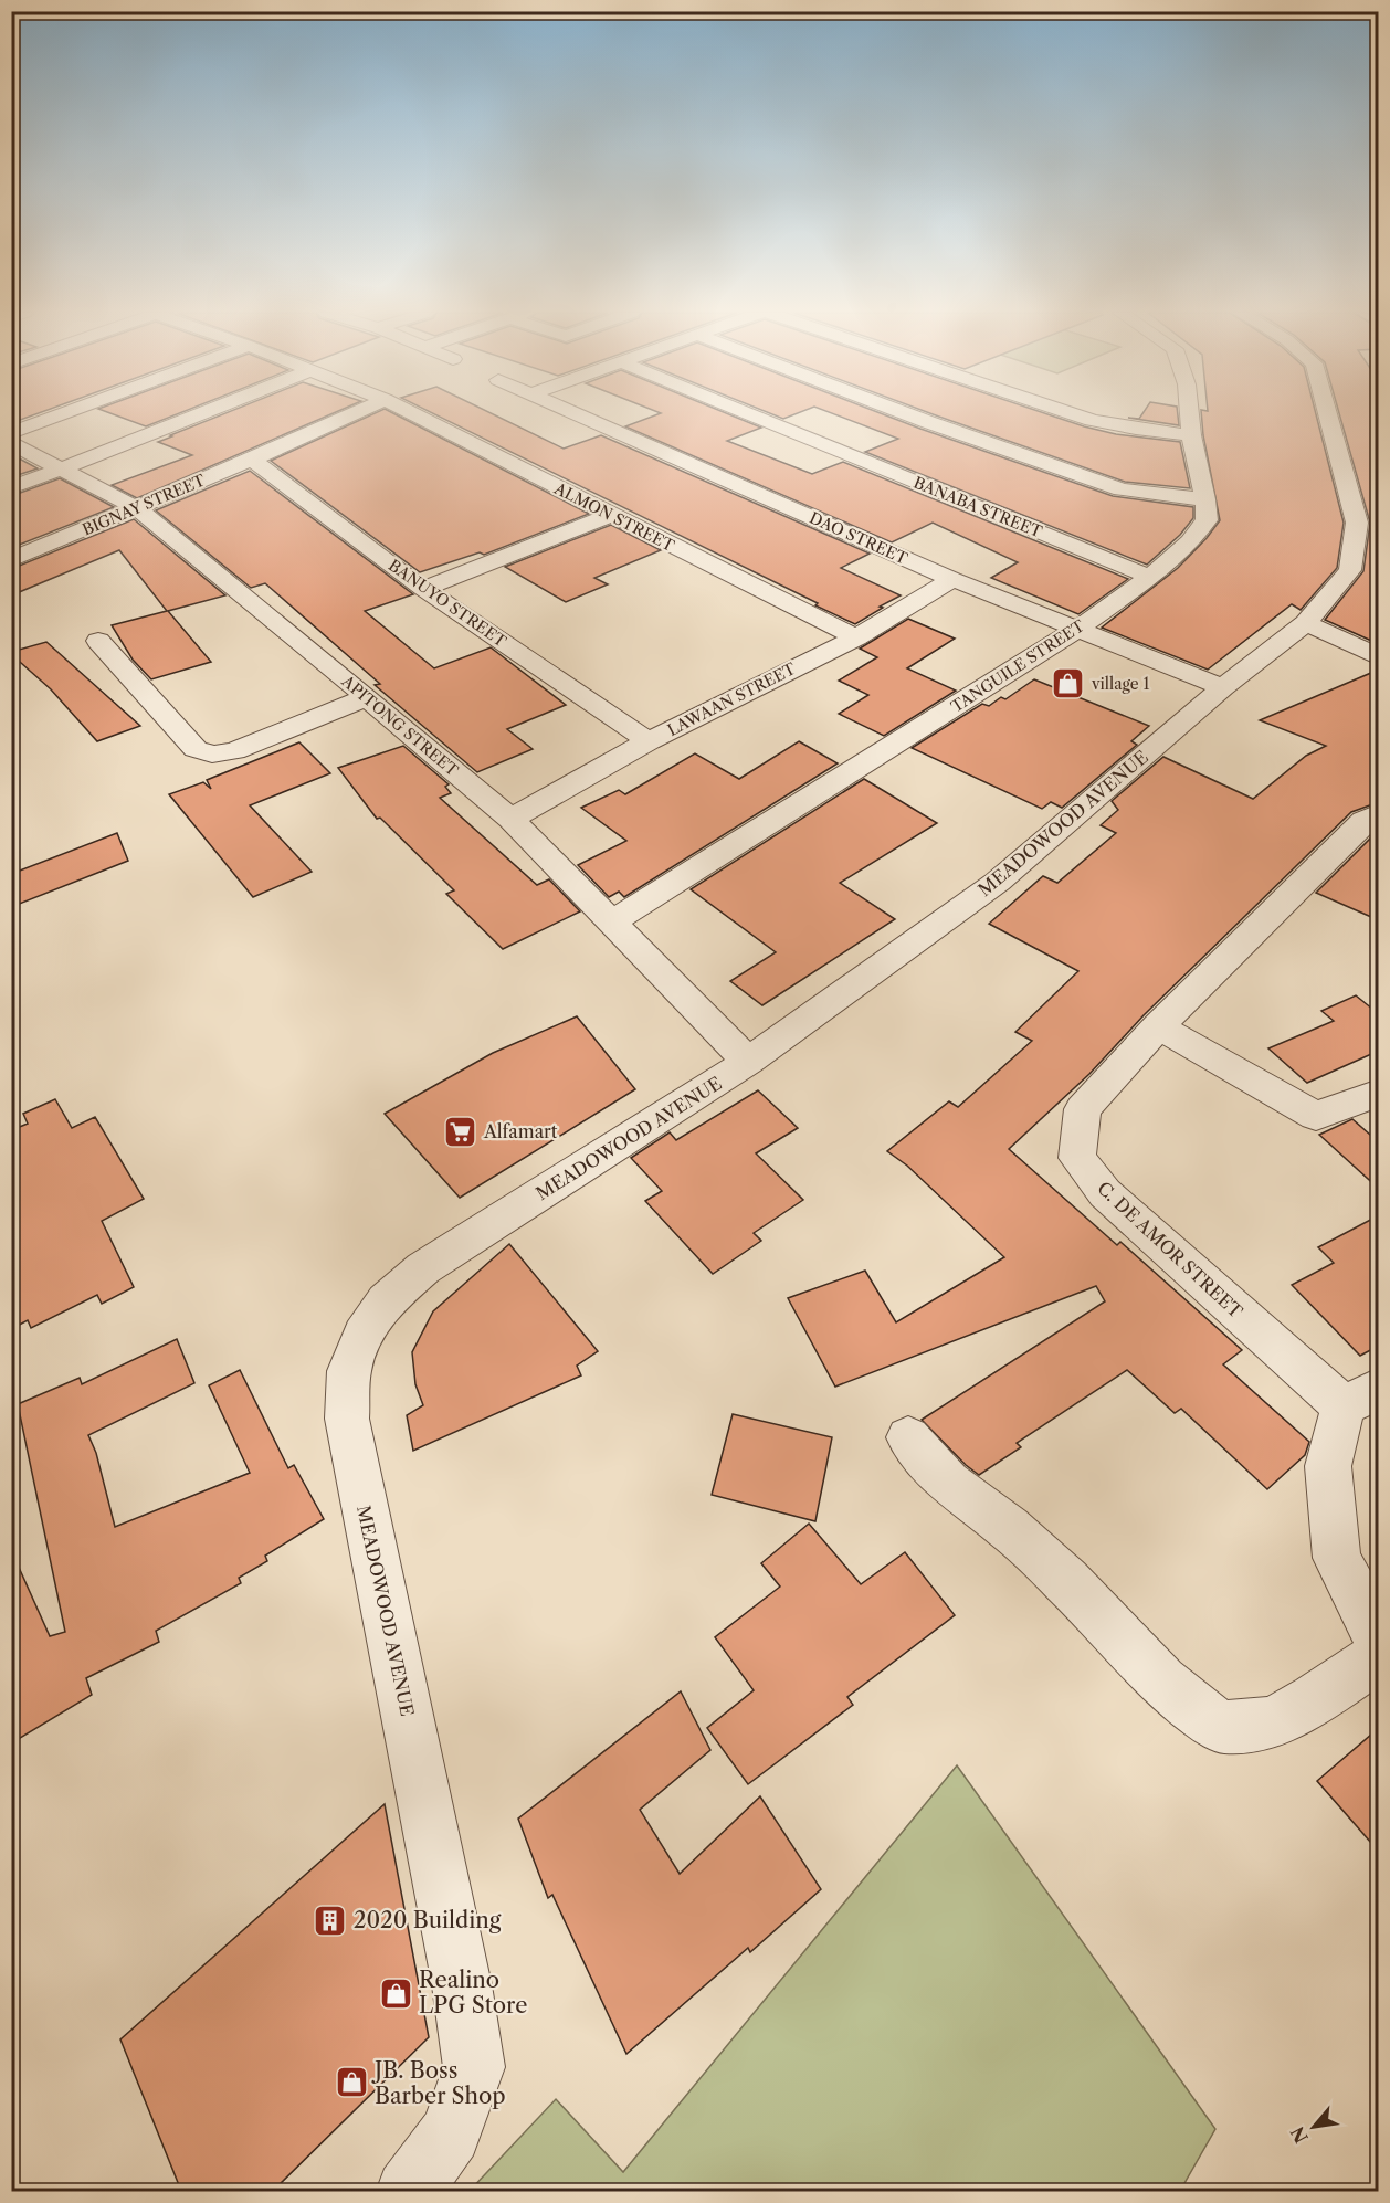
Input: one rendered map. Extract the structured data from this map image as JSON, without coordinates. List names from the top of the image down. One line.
{"streets":{"street":["BIGNAY STREET","BANABA STREET","ALMON STREET","DAO STREET","BANUYO STREET","TANGUILE STREET","LAWAAN STREET","APITONG STREET","MEADOWOOD AVENUE","C. DE AMOR STREET"]},"crossings":[["BIGNAY STREET","BANUYO STREET"],["BIGNAY STREET","APITONG STREET"],["BANABA STREET","TANGUILE STREET"],["ALMON STREET","LAWAAN STREET"],["DAO STREET","TANGUILE STREET"],["DAO STREET","LAWAAN STREET"],["DAO STREET","MEADOWOOD AVENUE"],["BANUYO STREET","LAWAAN STREET"],["TANGUILE STREET","APITONG STREET"],["LAWAAN STREET","APITONG STREET"],["APITONG STREET","MEADOWOOD AVENUE"]],"places":{"shop":["village 1","Realino LPG Store","JB. Boss Barber Shop"],"supermarket":["Alfamart"],"building":["2020 Building"]},"north":"bottom left"}
